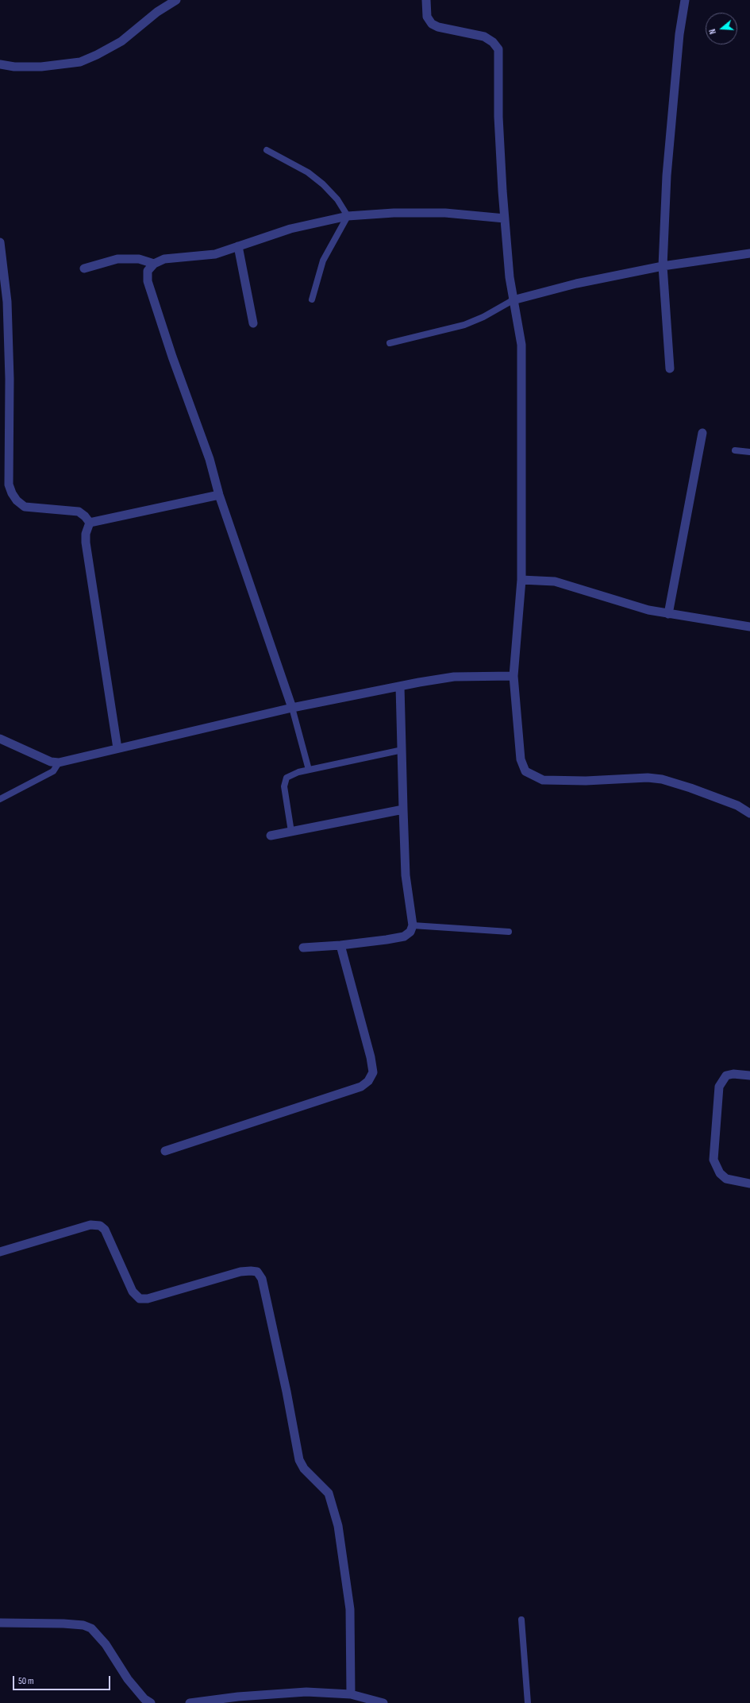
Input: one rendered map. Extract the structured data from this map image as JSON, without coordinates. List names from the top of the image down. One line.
{"scale_bar":"50 m","north":"left"}
